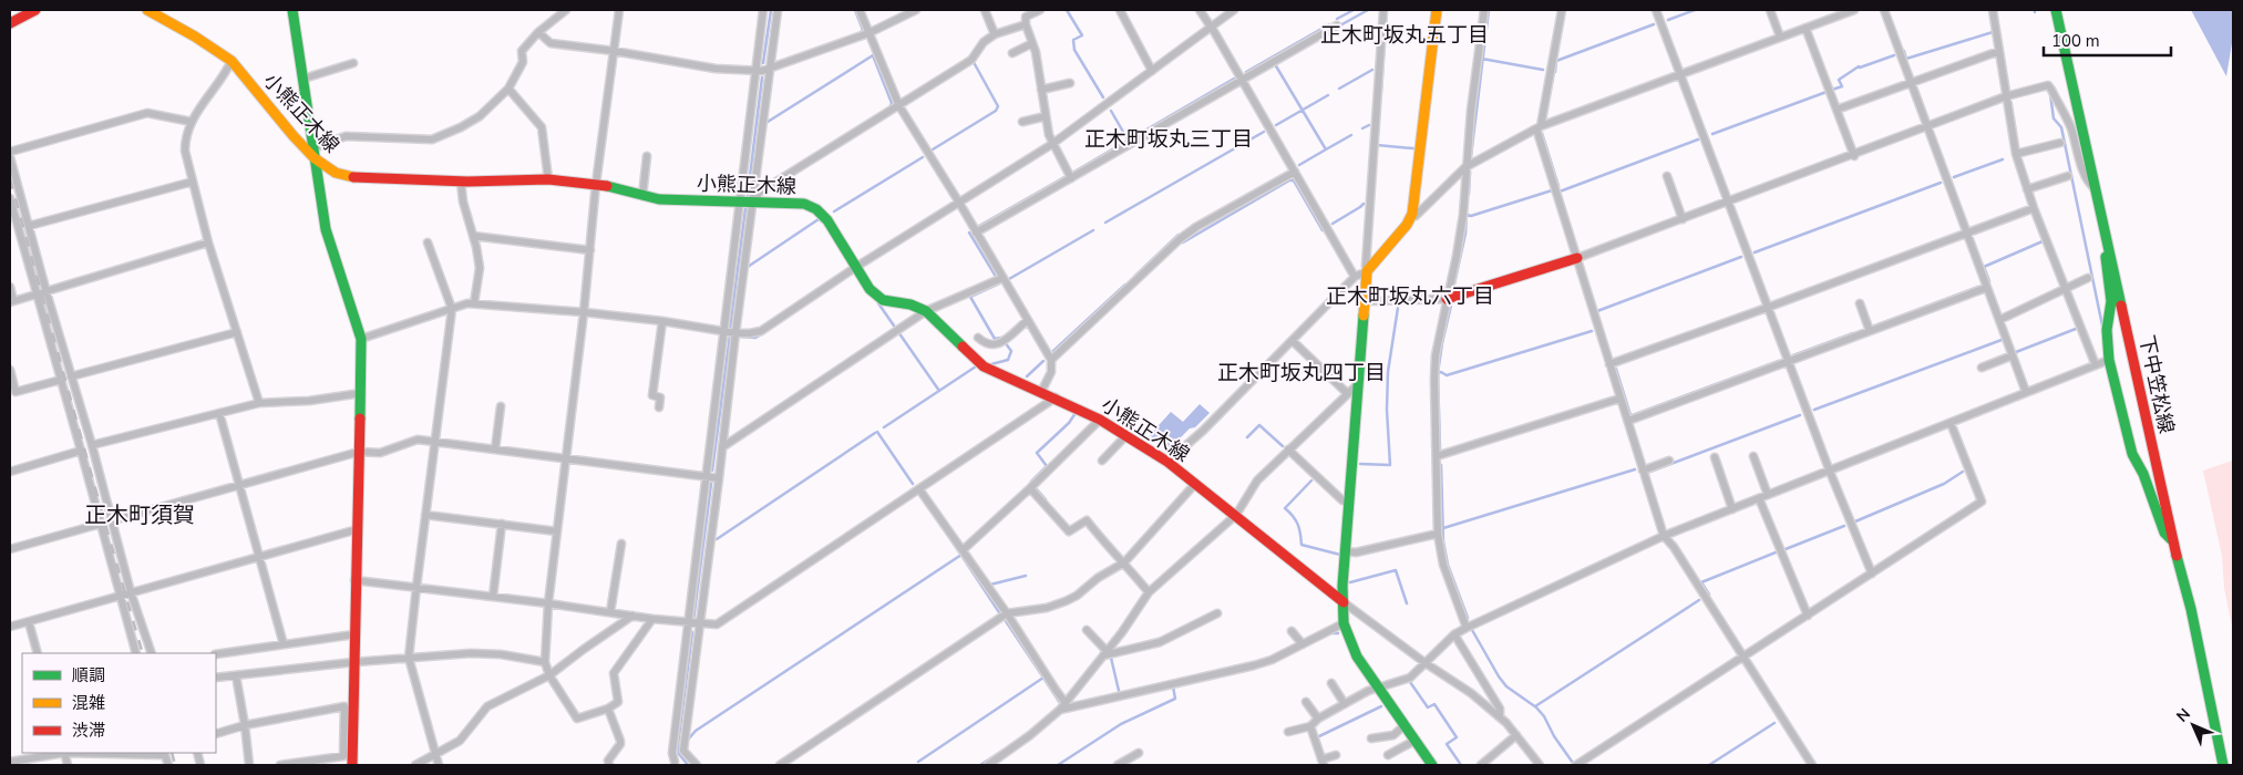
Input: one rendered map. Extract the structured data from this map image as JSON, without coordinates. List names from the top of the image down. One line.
{"streets":{"main road":["小熊正木線","下中笠松線"]},"districts":["正木町坂丸五丁目","正木町坂丸三丁目","正木町坂丸六丁目","正木町坂丸四丁目","正木町須賀"],"legend":["順調","混雑","渋滞"],"scale_bar":"100 m","north":"top left"}
